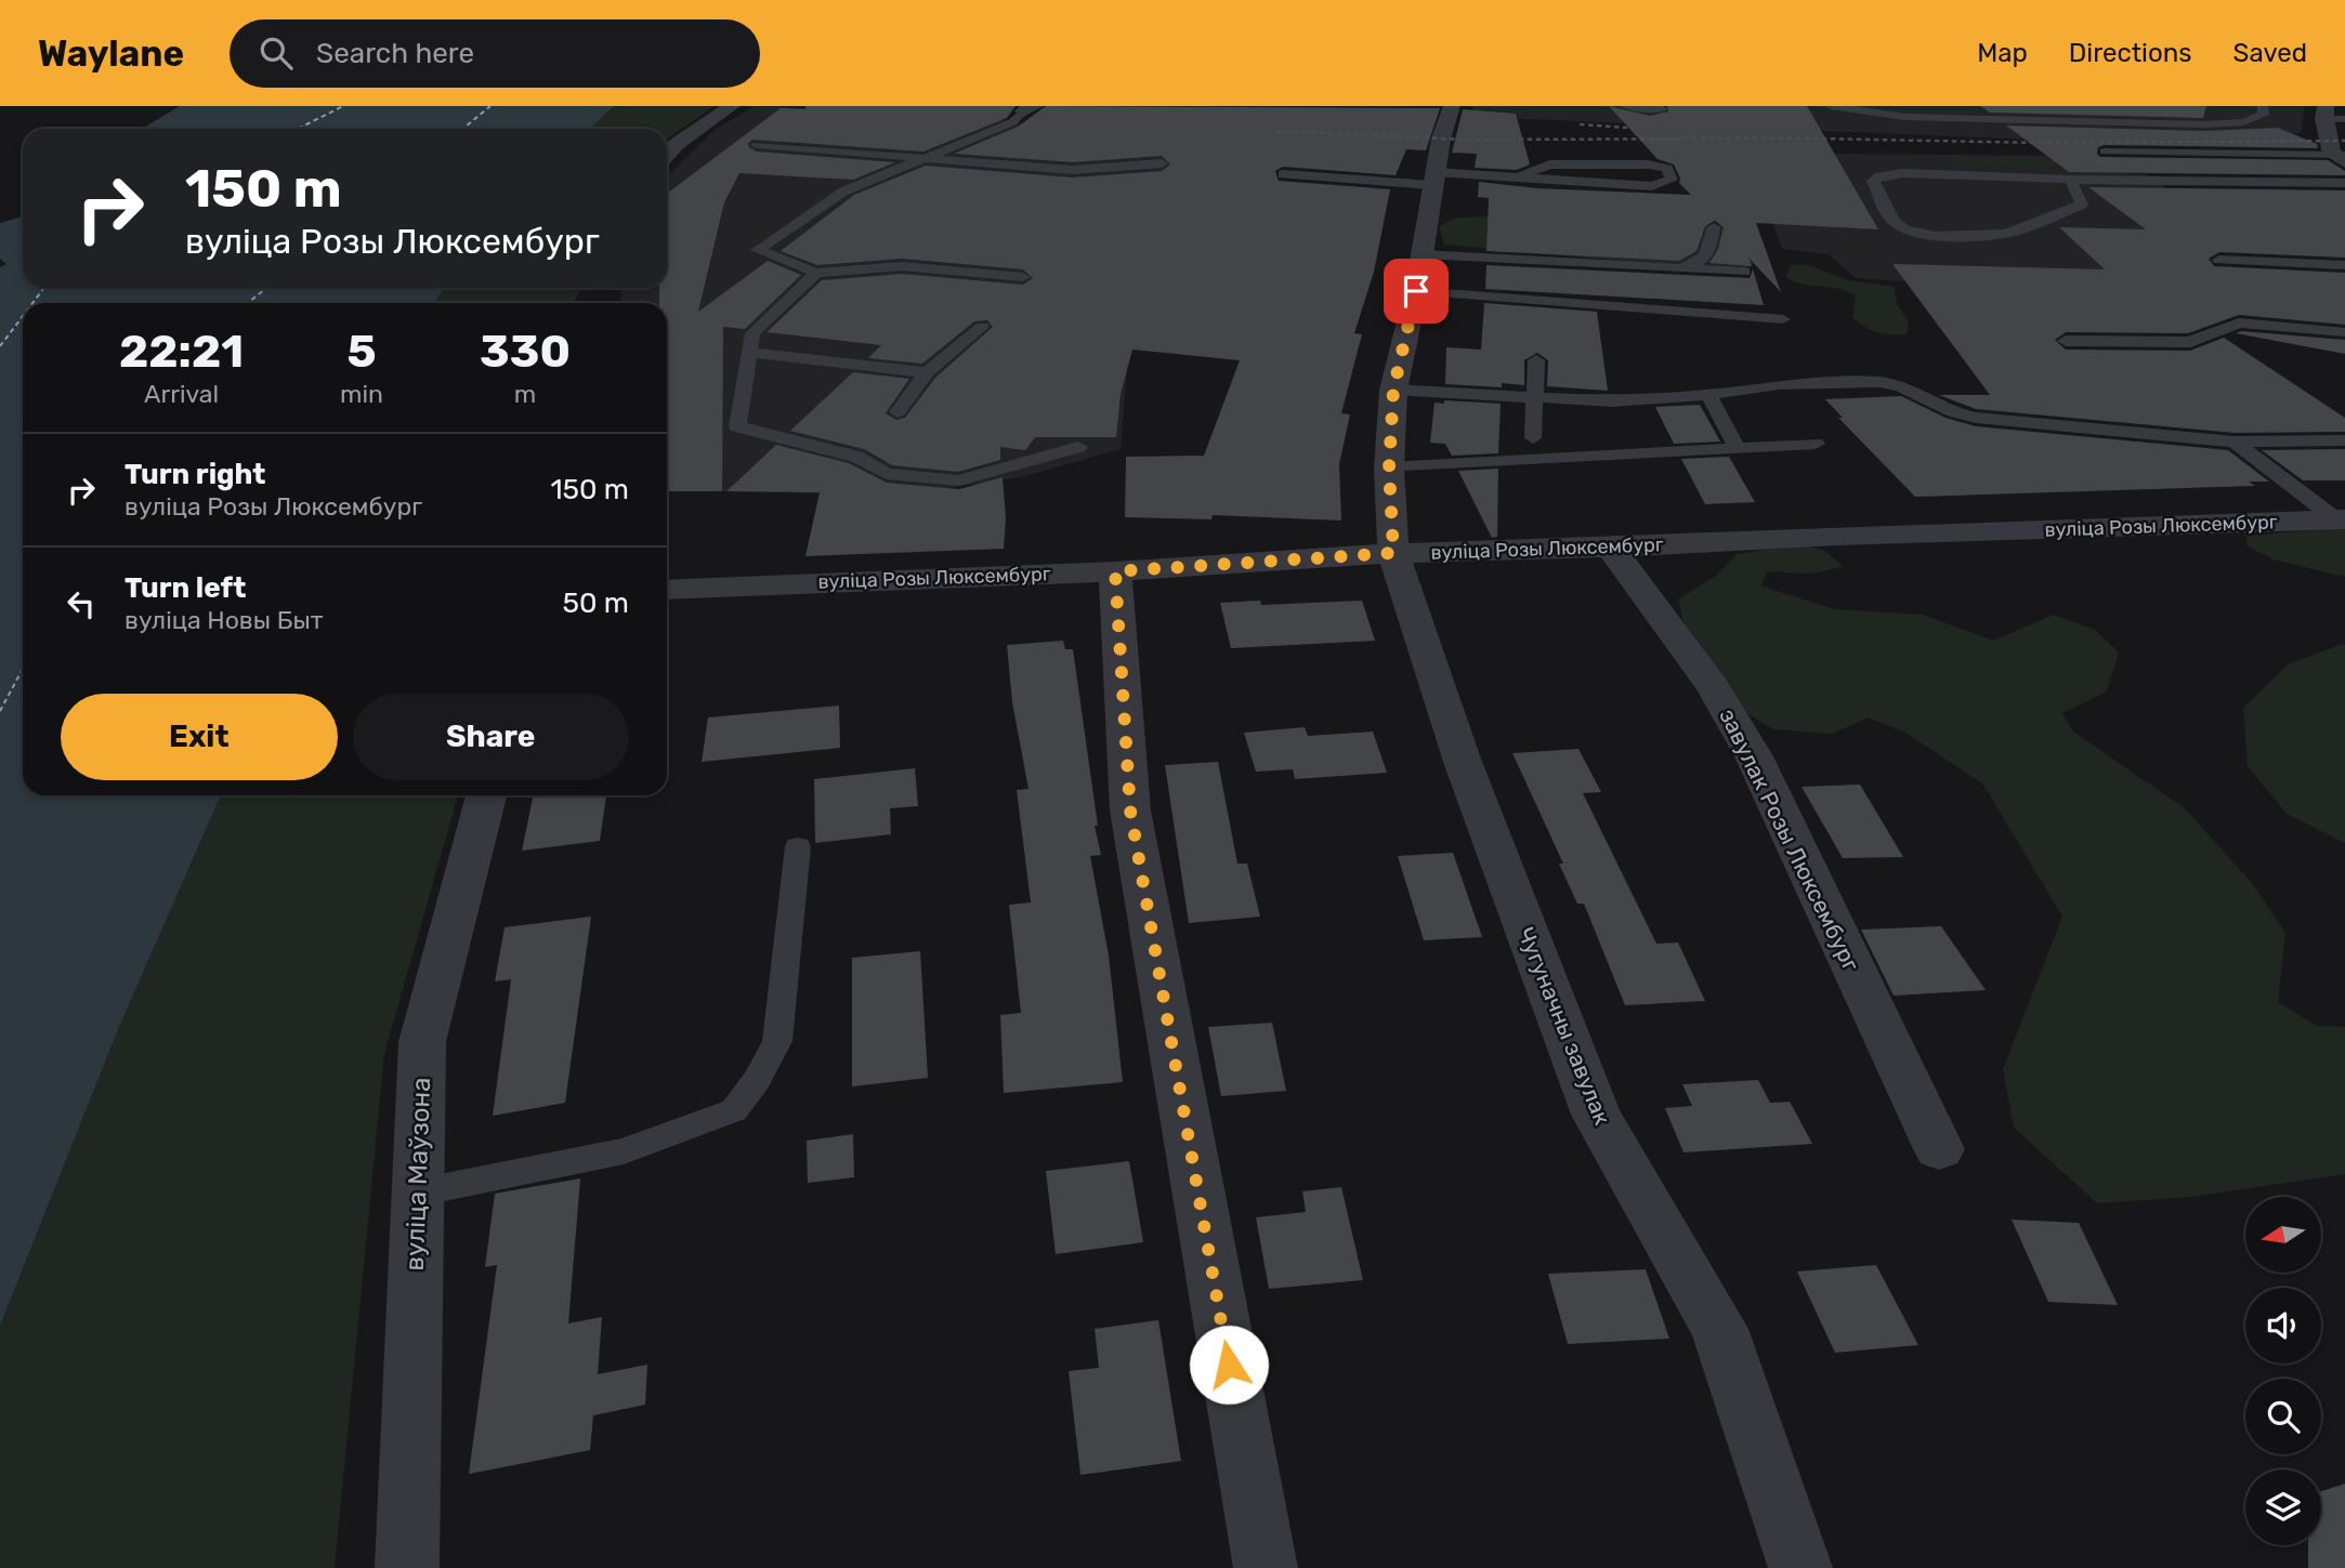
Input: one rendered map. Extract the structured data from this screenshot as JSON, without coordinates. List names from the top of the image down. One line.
{"streets":{"street":["вуліца Розы Люксембург","завулак Розы Люксембург","Чугуначны завулак","вуліца Маўзона"]},"crossings":[["вуліца Розы Люксембург","завулак Розы Люксембург"],["вуліца Розы Люксембург","Чугуначны завулак"]],"north":"left","page":{"header":"Waylane","search":"Search here","nav":["Map","Directions","Saved"],"turn":["150 m","вуліца Розы Люксембург"],"eta":["22:21","Arrival","5","min","330","m"],"list":[{"name":"Turn right","note":"вуліца Розы Люксембург","value":"150 m"},{"name":"Turn left","note":"вуліца Новы Быт","value":"50 m"}],"buttons":["Exit","Share"]}}
